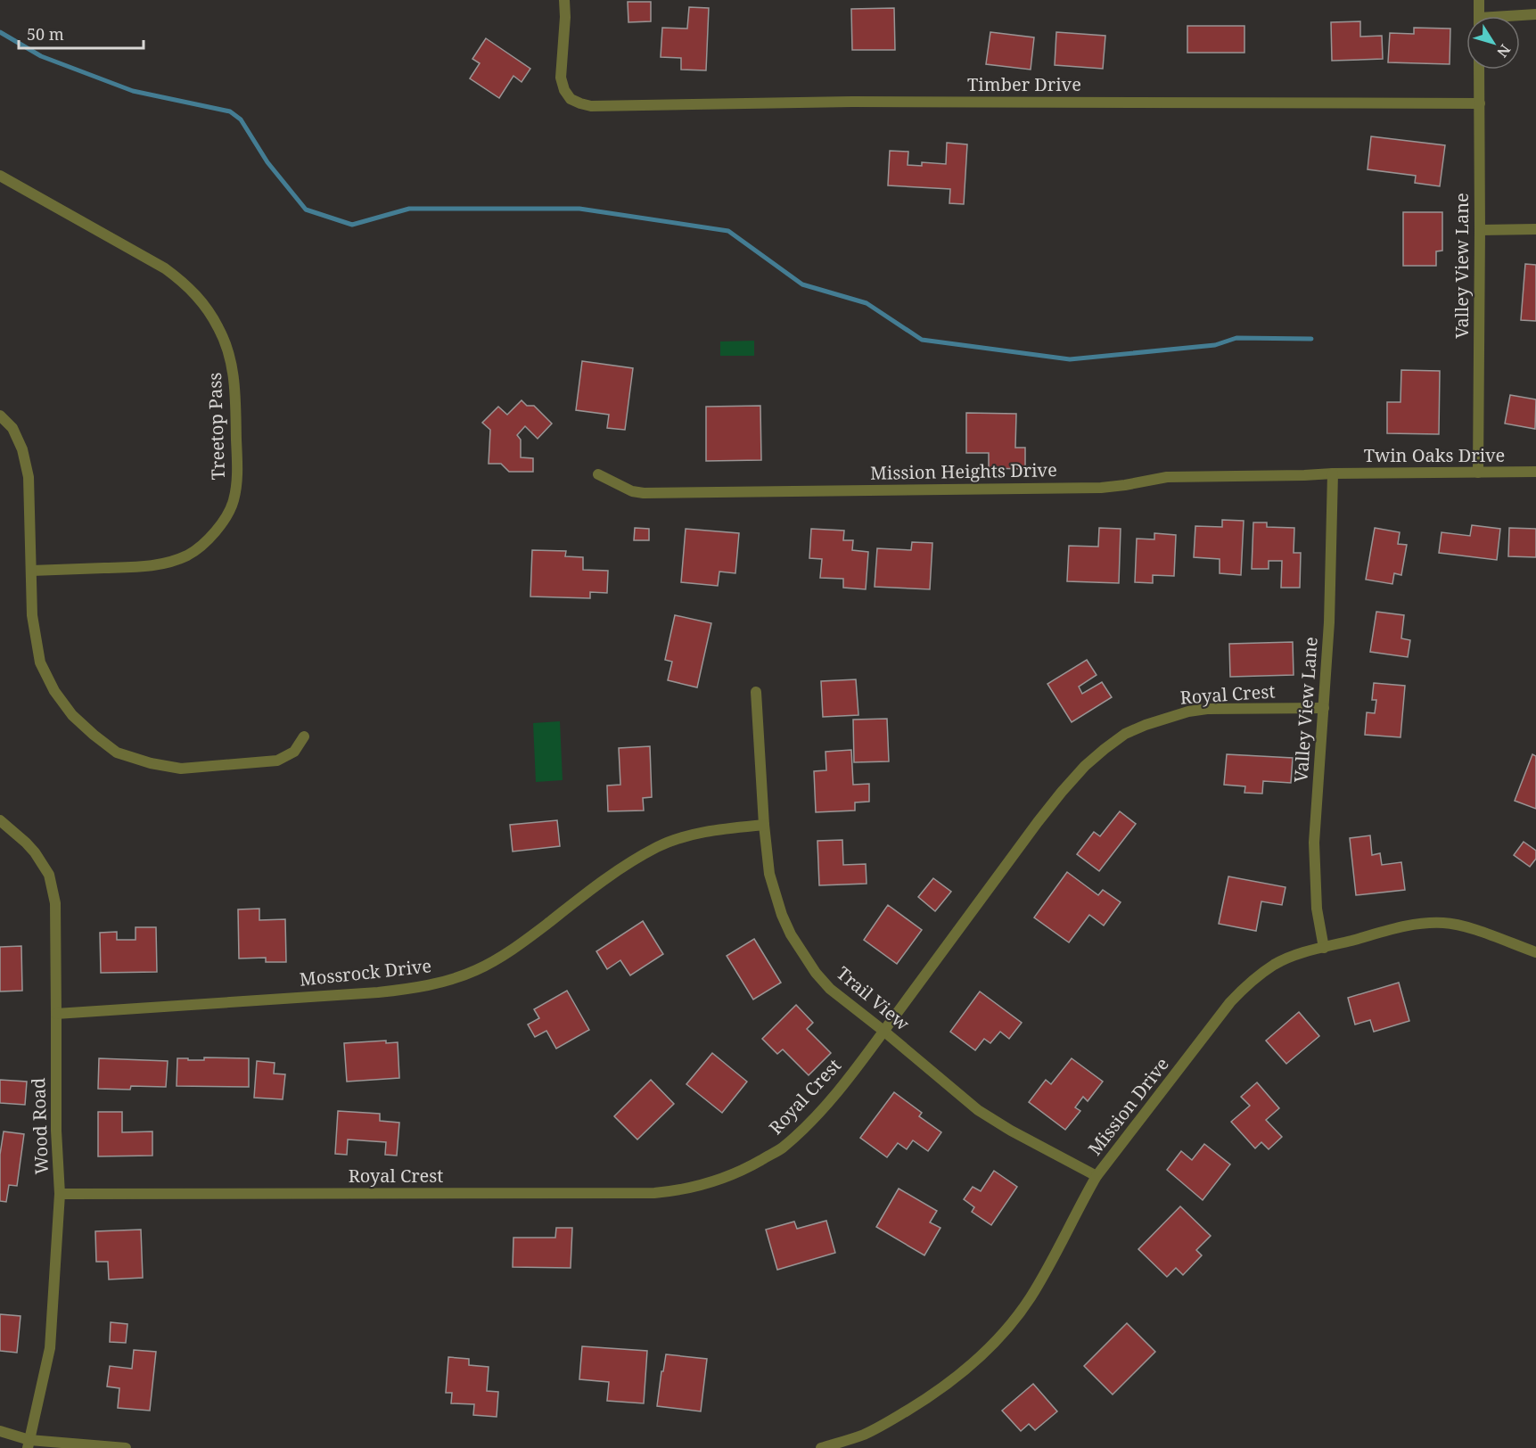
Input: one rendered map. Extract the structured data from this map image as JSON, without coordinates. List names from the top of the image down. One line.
{"streets":{"street":["Timber Drive","Valley View Lane","Treetop Pass","Twin Oaks Drive","Mission Heights Drive","Royal Crest","Mossrock Drive","Trail View","Mission Drive","Wood Road"]},"crossings":[["Timber Drive","Valley View Lane"],["Valley View Lane","Twin Oaks Drive"],["Valley View Lane","Mission Heights Drive"],["Valley View Lane","Royal Crest"],["Valley View Lane","Mission Drive"],["Twin Oaks Drive","Mission Heights Drive"],["Royal Crest","Trail View"],["Royal Crest","Wood Road"],["Mossrock Drive","Trail View"],["Mossrock Drive","Wood Road"],["Trail View","Mission Drive"]],"scale_bar":"50 m","north":"bottom right"}
